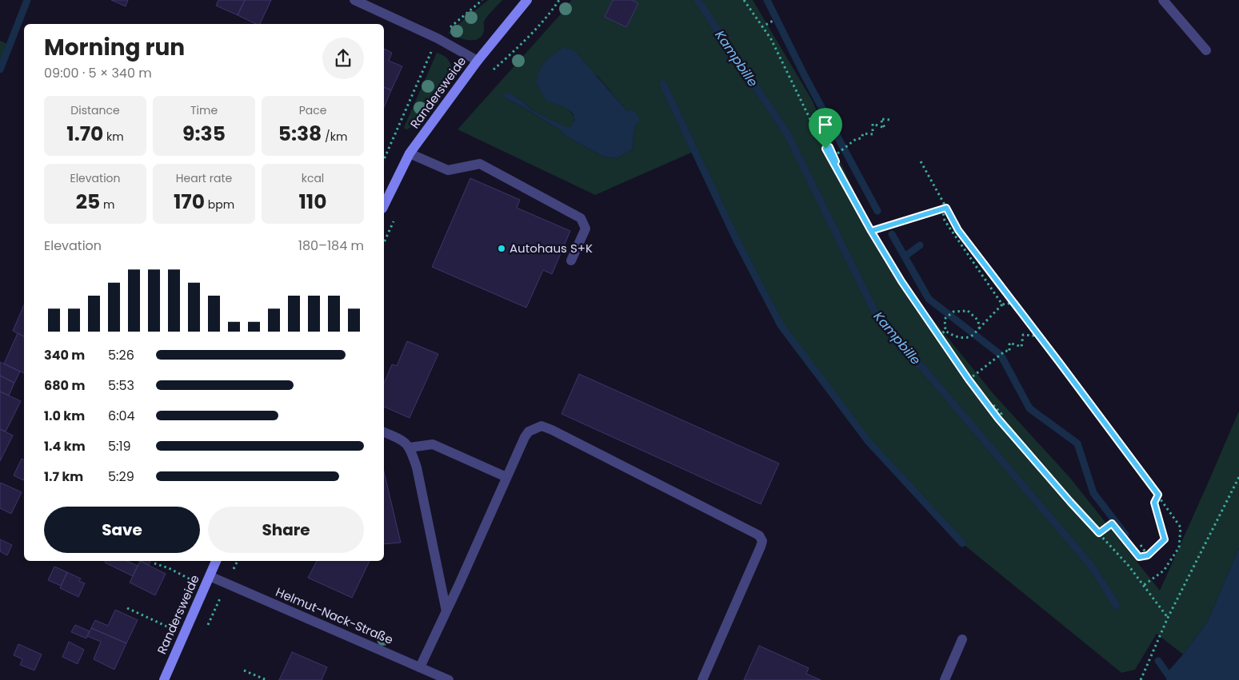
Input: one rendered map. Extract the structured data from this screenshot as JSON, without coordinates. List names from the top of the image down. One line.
{"streets":{"street":["Randersweide","Helmut-Nack-Straße"]},"crossings":[["Randersweide","Helmut-Nack-Straße"]],"water":["Kampbille"],"places":["Autohaus S+K"],"page":{"heading":["Morning run","09:00 · 5 × 340 m"],"stats":[["Distance","1.70 km"],["Time","9:35"],["Pace","5:38 /km"],["Elevation","25 m"],["Heart rate","170 bpm"],["kcal","110"]],"chart":["Elevation","180–184 m"],"list":[{"name":"340 m","note":"5:26"},{"name":"680 m","note":"5:53"},{"name":"1.0 km","note":"6:04"},{"name":"1.4 km","note":"5:19"},{"name":"1.7 km","note":"5:29"}],"buttons":["Save","Share"]}}
